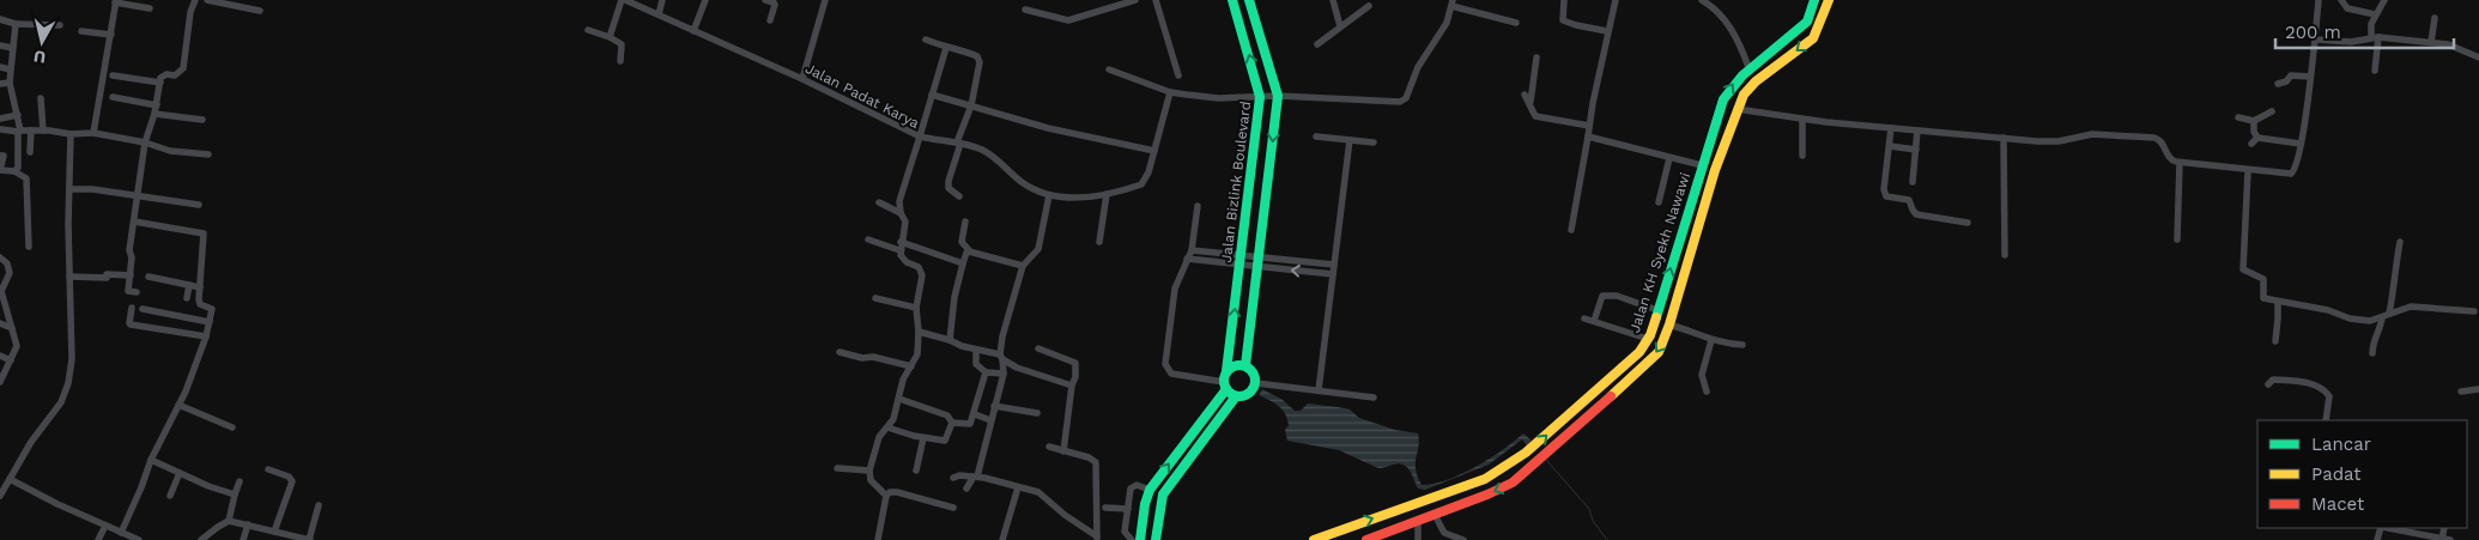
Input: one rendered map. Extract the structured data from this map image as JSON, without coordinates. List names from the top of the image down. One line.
{"streets":{"main road":["Jalan Bizlink Boulevard","Jalan KH Syekh Nawawi"],"street":["Jalan Padat Karya"]},"legend":["Lancar","Padat","Macet"],"scale_bar":"200 m","north":"bottom"}
